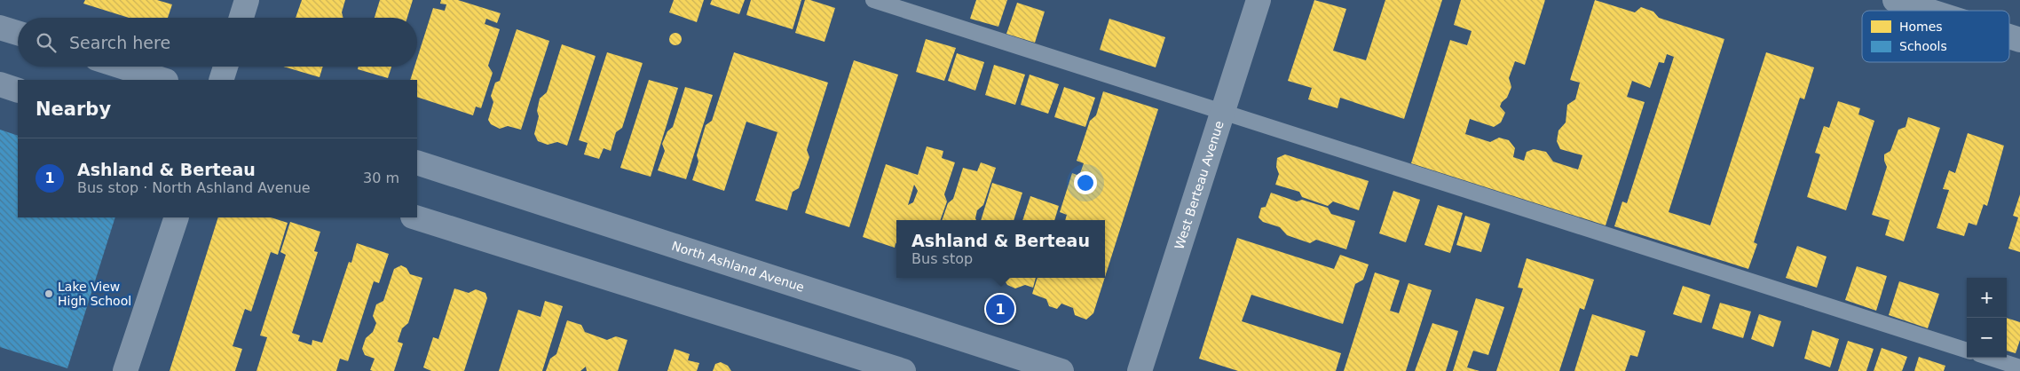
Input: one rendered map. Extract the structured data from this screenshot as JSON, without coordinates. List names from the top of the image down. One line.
{"streets":{"main road":["North Ashland Avenue"],"street":["West Berteau Avenue"]},"places":["Lake View High School"],"legend":["Homes","Schools"],"page":{"search":"Search here","heading":"Nearby","list":[{"mark":"1","name":"Ashland & Berteau","note":"Bus stop · North Ashland Avenue","value":"30 m"}],"popup":["Ashland & Berteau","Bus stop"],"map_buttons":["+","−"],"pins":"1"}}
